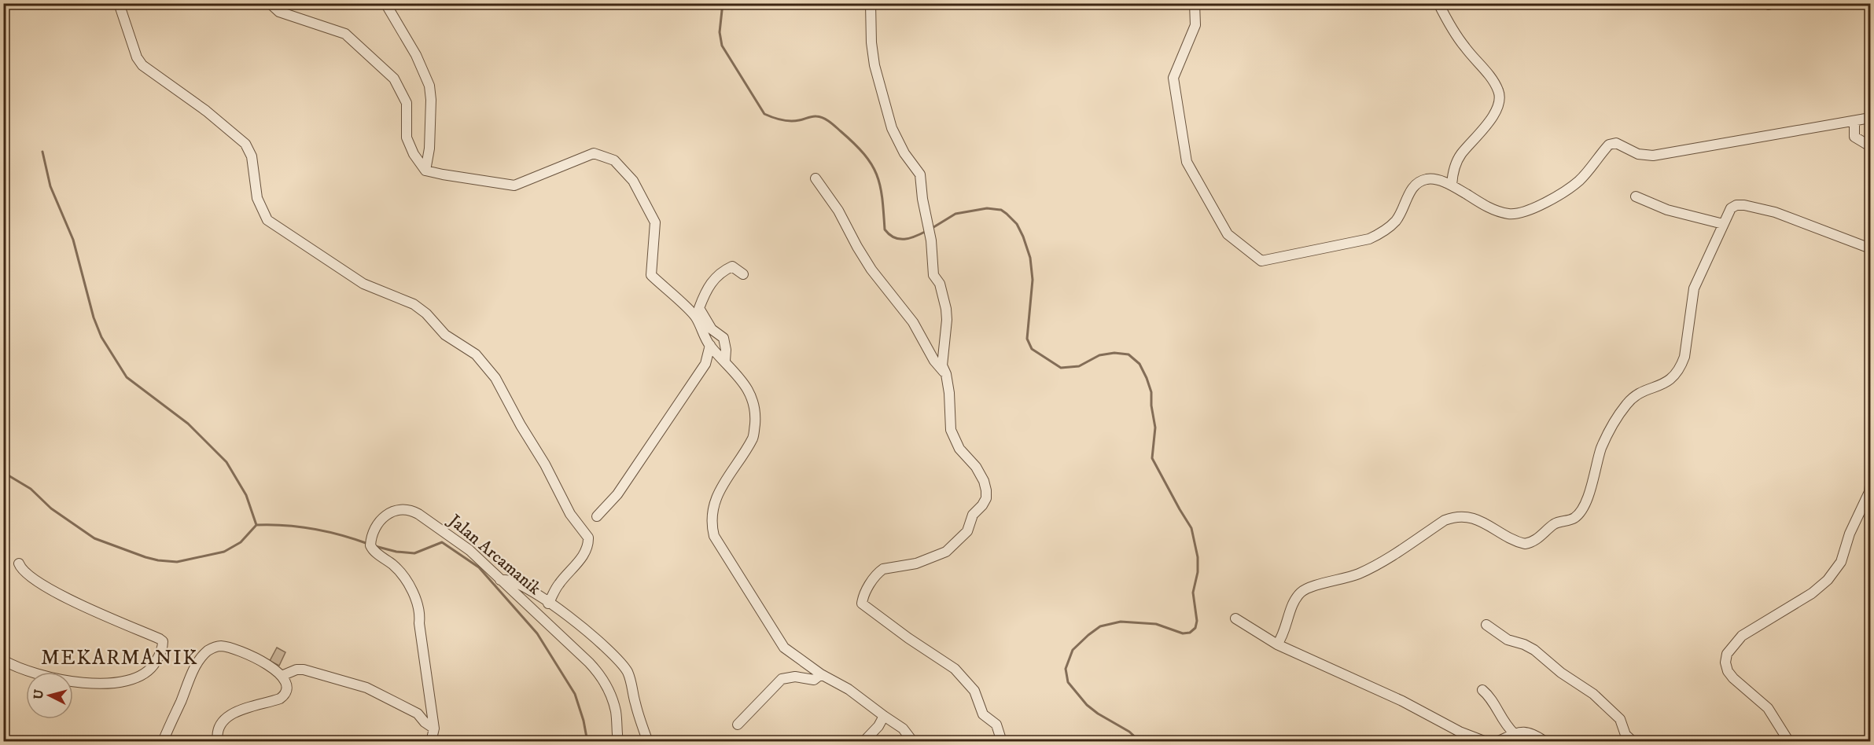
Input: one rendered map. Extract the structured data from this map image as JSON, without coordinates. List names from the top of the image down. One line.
{"streets":{"street":["Jalan Arcamanik"]},"districts":["MEKARMANIK"],"north":"left"}
